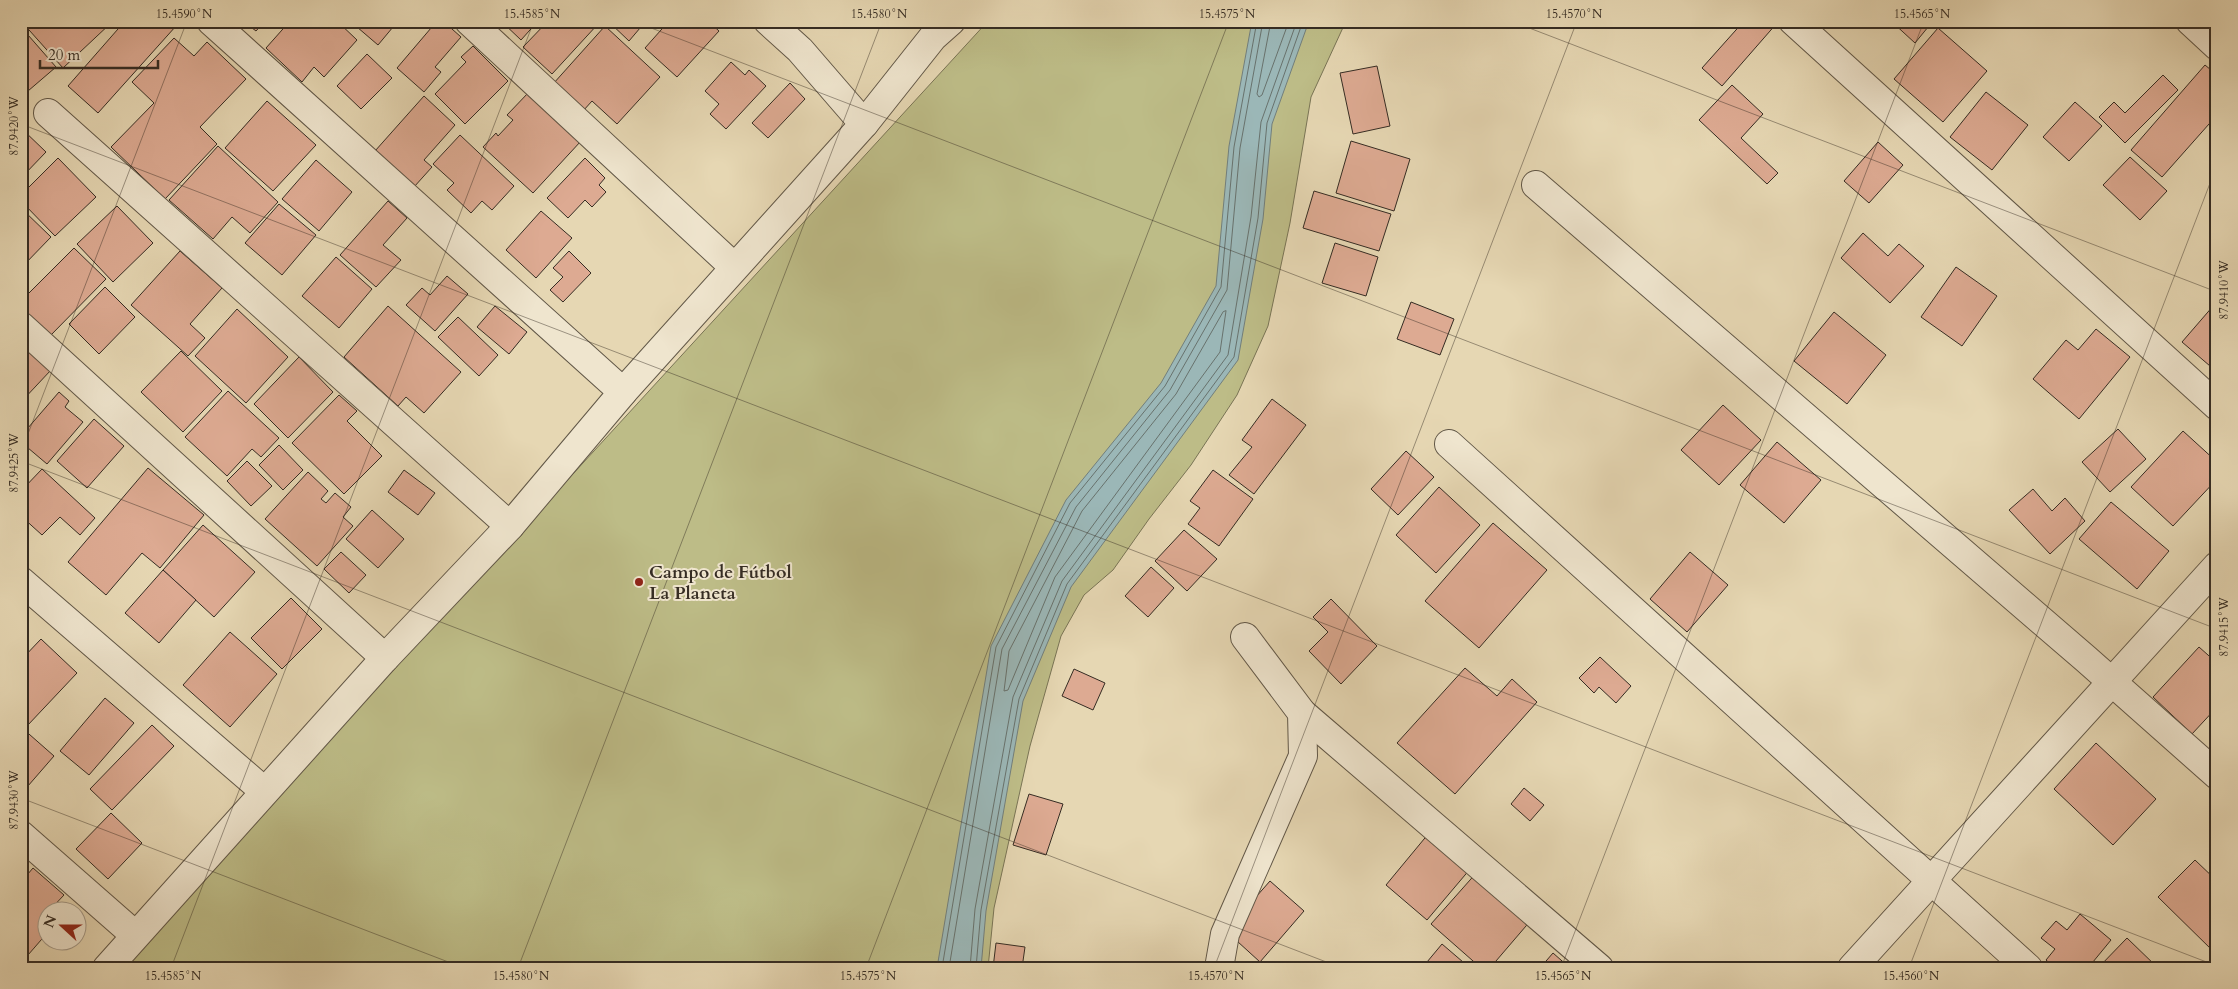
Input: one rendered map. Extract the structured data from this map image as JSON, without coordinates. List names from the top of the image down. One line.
{"places":["Campo de Fútbol La Planeta"],"scale_bar":"20 m","north":"left","coordinates":["15.4590°N","15.4585°N","15.4580°N","15.4575°N","15.4570°N","15.4565°N","87.9420°W","87.9410°W","87.9425°W","87.9415°W","87.9430°W","15.4560°N"]}
